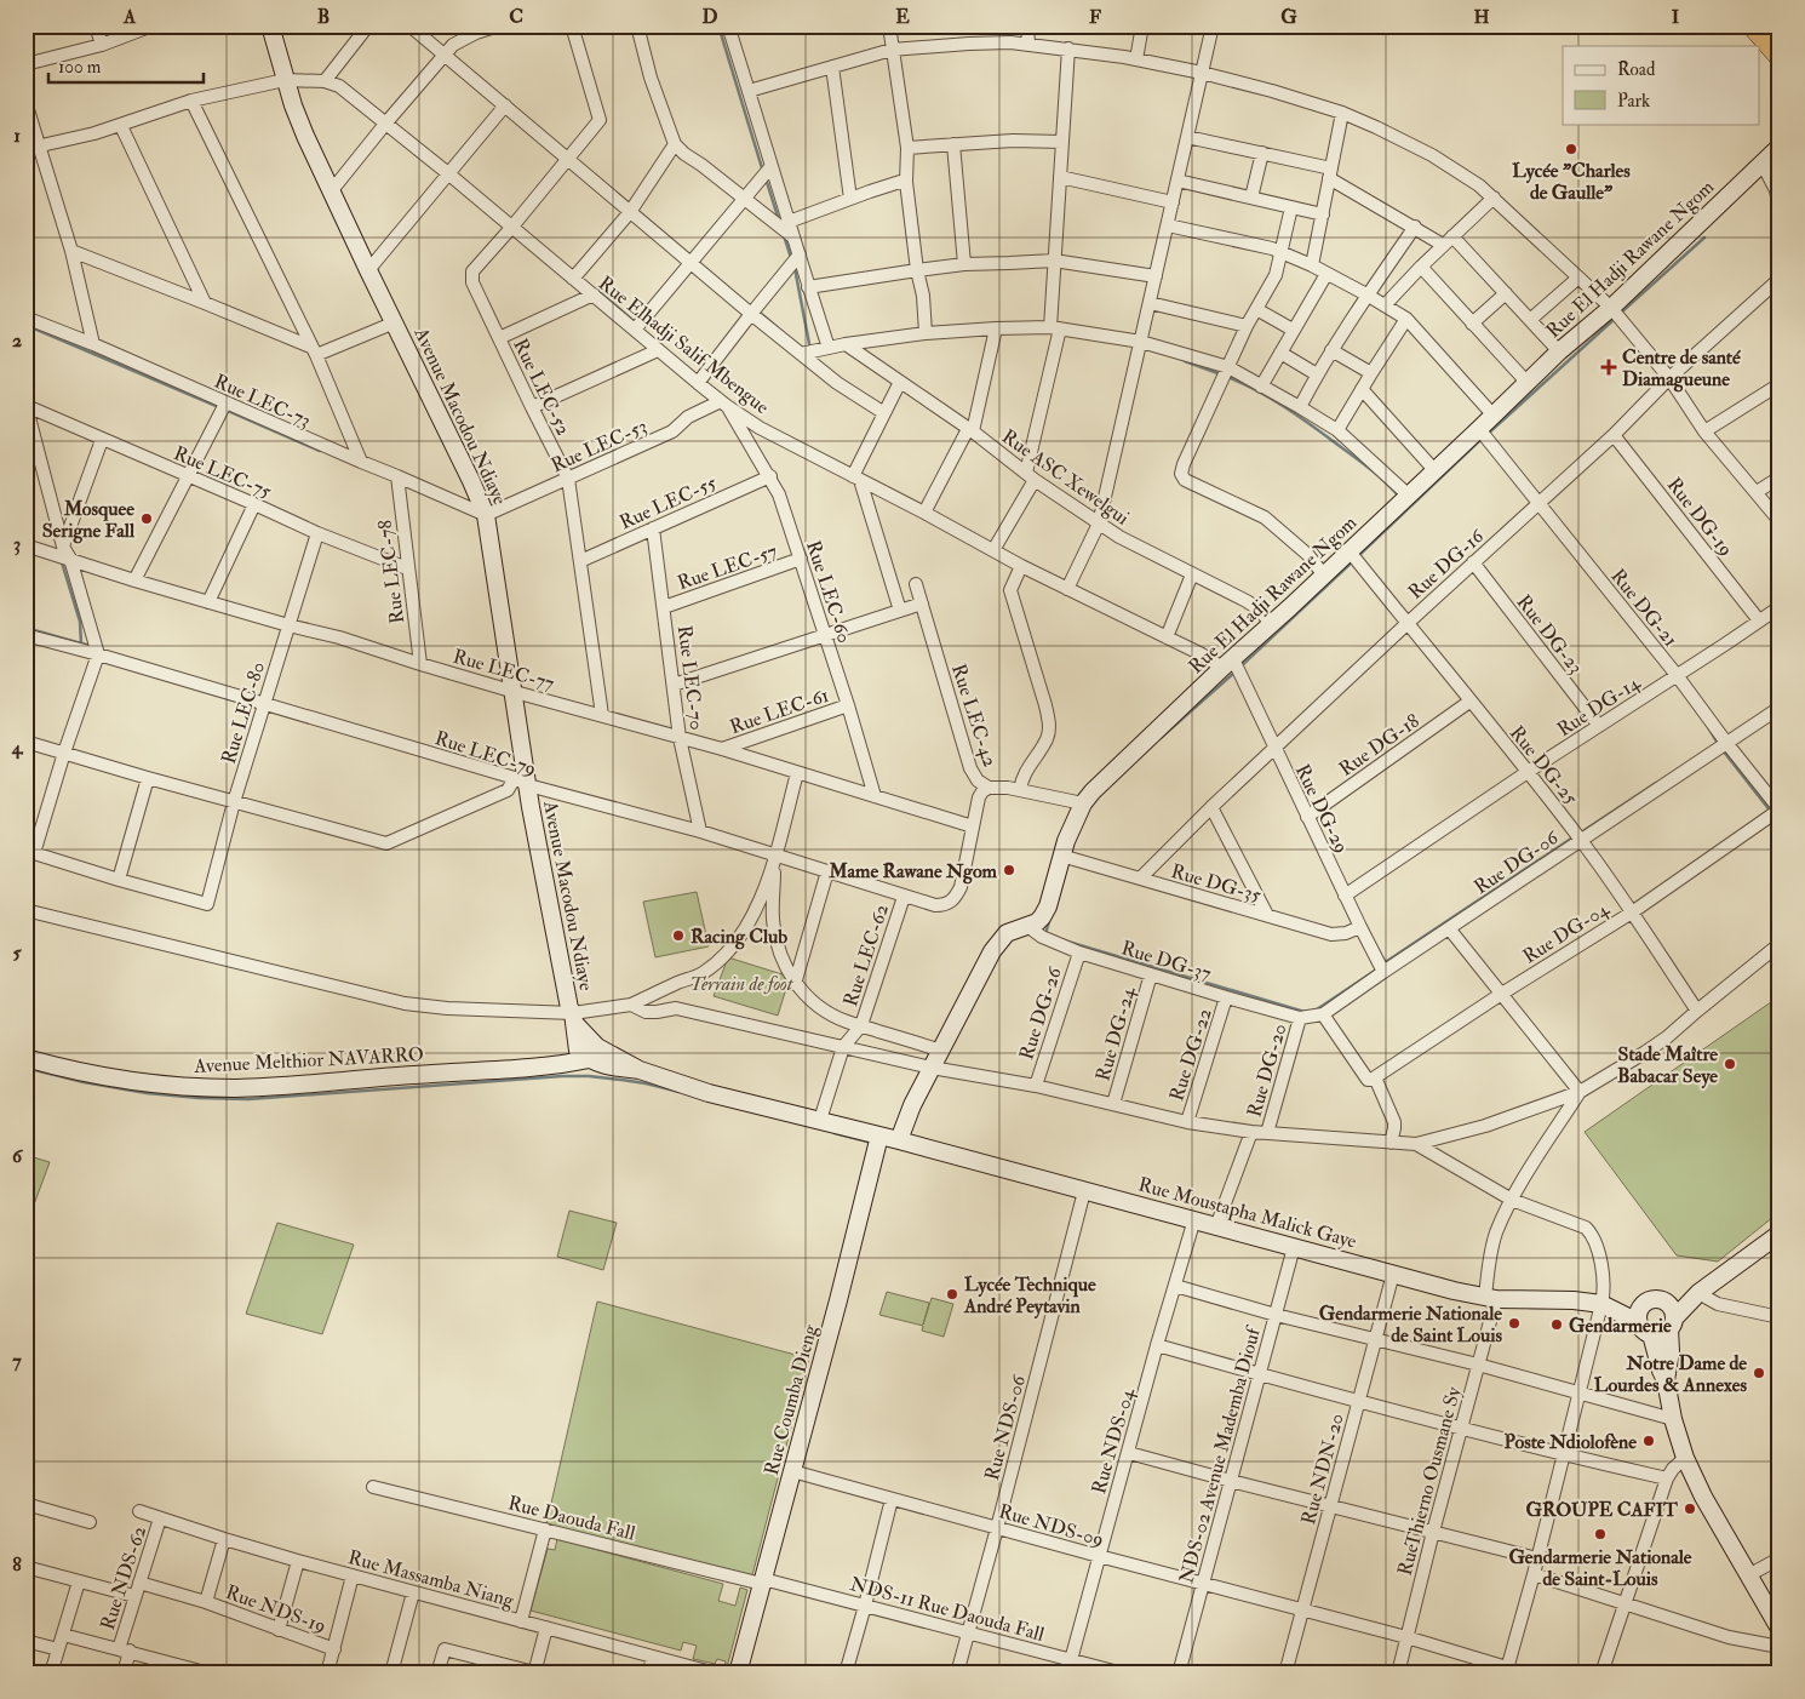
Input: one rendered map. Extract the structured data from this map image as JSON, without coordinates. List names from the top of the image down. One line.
{"streets":{"street":["Rue El Hadji Rawane Ngom","Rue Elhadji Salif Mbengue","Rue LEC-52","Rue LEC-73","Avenue Macodou Ndiaye","Rue LEC-53","Rue LEC-75","Rue ASC Xewelgui","Rue LEC-55","Rue DG-19","Rue DG-16","Rue LEC-57","Rue LEC-78","Rue LEC-60","Rue DG-21","Rue DG-23","Rue LEC-77","Rue LEC-70","Rue DG-14","Rue LEC-61","Rue LEC-80","Rue LEC-42","Rue DG-18","Rue LEC-79","Rue DG-25","Rue DG-29","Rue DG-06","Rue DG-35","Rue DG-04","Rue LEC-62","Rue DG-37","Rue DG-26","Rue DG-24","Rue DG-22","Avenue Melthior NAVARRO","Rue DG-20","Rue Moustapha Malick Gaye","Rue Coumba Dieng","Rue NDS-06","Rue NDS-04","NDS-02 Avenue Mademba Diouf","Rue NDN-20","RueThierno Ousmane Sy","Rue Daouda Fall","Rue NDS-09","Rue NDS-62","Rue Massamba Niang","Rue NDS-19","NDS-11 Rue Daouda Fall"]},"crossings":[["Rue El Hadji Rawane Ngom","Rue Elhadji Salif Mbengue"],["Rue El Hadji Rawane Ngom","Rue ASC Xewelgui"],["Rue El Hadji Rawane Ngom","Rue DG-21"],["Rue El Hadji Rawane Ngom","Rue DG-25"],["Rue El Hadji Rawane Ngom","Rue DG-29"],["Rue El Hadji Rawane Ngom","Rue DG-35"],["Rue El Hadji Rawane Ngom","Rue DG-37"],["Rue El Hadji Rawane Ngom","Rue Moustapha Malick Gaye"],["Rue Elhadji Salif Mbengue","Rue LEC-52"],["Rue Elhadji Salif Mbengue","Avenue Macodou Ndiaye"],["Rue Elhadji Salif Mbengue","Rue LEC-53"],["Rue Elhadji Salif Mbengue","Rue LEC-60"],["Rue Elhadji Salif Mbengue","Rue DG-29"],["Rue LEC-52","Rue LEC-53"],["Rue LEC-52","Rue LEC-55"],["Rue LEC-52","Rue LEC-77"],["Rue LEC-73","Avenue Macodou Ndiaye"],["Rue LEC-73","Rue LEC-53"],["Rue LEC-73","Rue LEC-78"],["Avenue Macodou Ndiaye","Rue LEC-53"],["Avenue Macodou Ndiaye","Rue LEC-77"],["Avenue Macodou Ndiaye","Rue LEC-79"],["Rue LEC-53","Rue LEC-60"],["Rue LEC-75","Rue LEC-78"],["Rue LEC-75","Rue LEC-80"],["Rue LEC-55","Rue LEC-60"],["Rue LEC-55","Rue LEC-70"],["Rue DG-19","Rue DG-16"],["Rue DG-19","Rue DG-14"],["Rue DG-16","Rue DG-21"],["Rue DG-16","Rue DG-23"],["Rue DG-16","Rue DG-25"],["Rue DG-16","Rue DG-29"],["Rue DG-16","Rue DG-35"],["Rue LEC-57","Rue LEC-60"],["Rue LEC-57","Rue LEC-70"],["Rue LEC-78","Rue LEC-77"],["Rue LEC-60","Rue LEC-77"],["Rue LEC-60","Rue LEC-61"],["Rue DG-21","Rue DG-14"],["Rue DG-21","Rue DG-06"],["Rue DG-21","Rue DG-04"],["Rue DG-23","Rue DG-14"],["Rue LEC-77","Rue LEC-70"],["Rue LEC-77","Rue LEC-61"],["Rue LEC-77","Rue LEC-80"],["Rue LEC-77","Rue LEC-42"],["Rue LEC-70","Rue LEC-79"],["Rue DG-14","Rue DG-25"],["Rue DG-14","Rue DG-29"],["Rue LEC-80","Rue LEC-79"],["Rue LEC-42","Rue LEC-79"],["Rue DG-18","Rue DG-25"],["Rue DG-18","Rue DG-29"],["Rue LEC-79","Rue LEC-62"],["Rue DG-25","Rue DG-06"],["Rue DG-25","Rue DG-04"],["Rue DG-29","Rue DG-06"],["Rue DG-29","Rue DG-35"],["Rue DG-06","Rue DG-37"],["Rue DG-06","Rue DG-20"],["Rue DG-37","Rue DG-26"],["Rue DG-37","Rue DG-24"],["Rue DG-37","Rue DG-22"],["Rue DG-37","Rue DG-20"],["Avenue Melthior NAVARRO","Rue Moustapha Malick Gaye"],["Rue Moustapha Malick Gaye","Rue Coumba Dieng"],["Rue Moustapha Malick Gaye","Rue NDS-06"],["Rue Moustapha Malick Gaye","Rue NDS-04"],["Rue Moustapha Malick Gaye","NDS-02 Avenue Mademba Diouf"],["Rue Moustapha Malick Gaye","Rue NDN-20"],["Rue Moustapha Malick Gaye","RueThierno Ousmane Sy"],["Rue Coumba Dieng","Rue Daouda Fall"],["Rue Coumba Dieng","Rue NDS-09"],["Rue Coumba Dieng","NDS-11 Rue Daouda Fall"],["Rue NDS-06","Rue NDS-09"],["Rue NDS-06","NDS-11 Rue Daouda Fall"],["Rue NDS-04","Rue NDS-09"],["Rue NDS-04","NDS-11 Rue Daouda Fall"],["NDS-02 Avenue Mademba Diouf","Rue NDS-09"],["Rue NDN-20","Rue NDS-09"],["RueThierno Ousmane Sy","Rue NDS-09"],["Rue Daouda Fall","NDS-11 Rue Daouda Fall"],["Rue NDS-62","Rue Massamba Niang"],["Rue NDS-62","Rue NDS-19"]],"parks":["Terrain de foot"],"places":{"other":["Lycée \"Charles de Gaulle\"","Mosquee Serigne Fall","Mame Rawane Ngom","Racing Club","Stade Maître Babacar Seye","Lycée Technique André Peytavin","Gendarmerie Nationale de Saint Louis","Gendarmerie","Notre Dame de Lourdes & Annexes","Poste Ndiolofène","GROUPE CAFIT","Gendarmerie Nationale de Saint-Louis"],"health":["Centre de santé Diamagueune"]},"legend":["Road","Park"],"scale_bar":"100 m","grid":{"columns":["A","B","C","D","E","F","G","H","I"],"rows":["1","2","3","4","5","6","7","8"]}}
